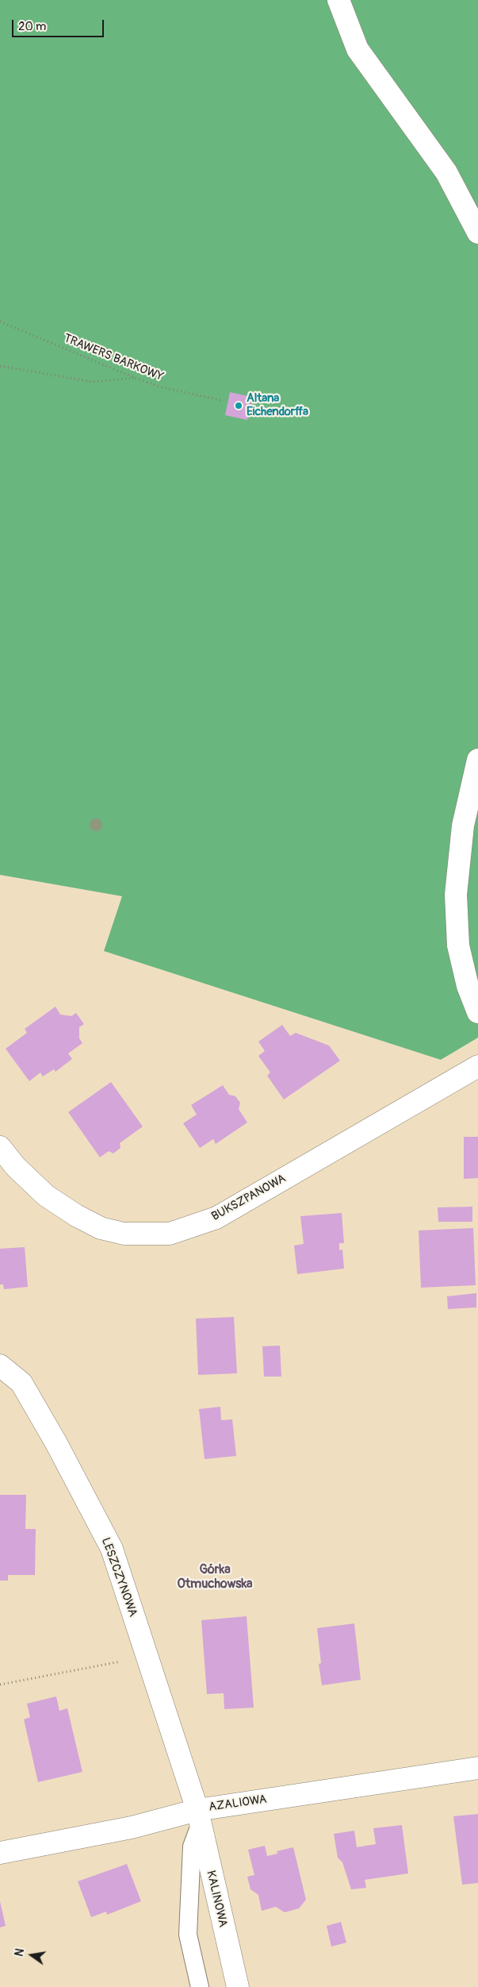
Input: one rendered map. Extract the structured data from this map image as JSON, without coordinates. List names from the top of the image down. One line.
{"streets":{"street":["BUKSZPANOWA","LESZCZYNOWA","AZALIOWA","KALINOWA"],"path":["TRAWERS BARKOWY"]},"crossings":[["LESZCZYNOWA","AZALIOWA"],["LESZCZYNOWA","KALINOWA"],["AZALIOWA","KALINOWA"]],"districts":["Górka Otmuchowska"],"places":["Altana Eichendorffa"],"scale_bar":"20 m","north":"left"}
